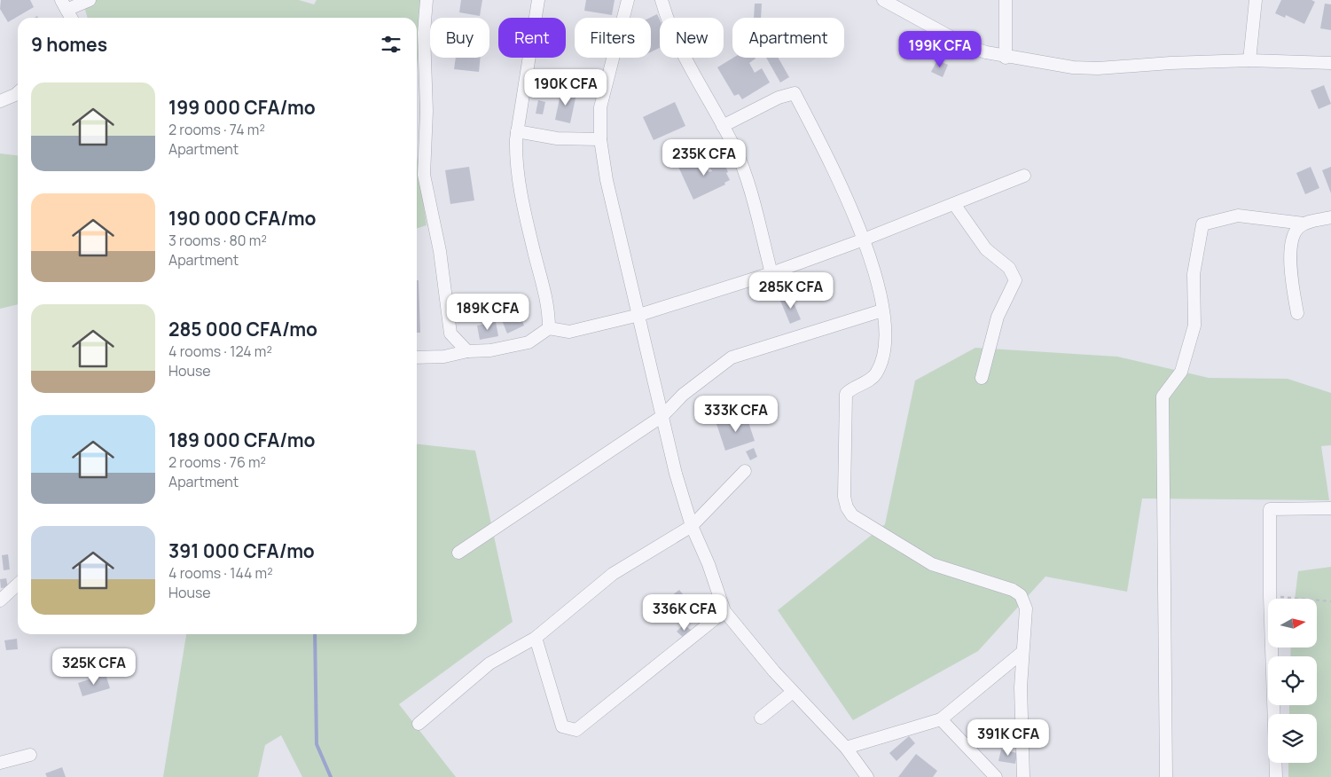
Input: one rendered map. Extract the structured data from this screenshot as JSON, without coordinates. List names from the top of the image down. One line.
{"north":"right","page":{"chip":["Buy","Rent","Filters","New","Apartment"],"heading":"9 homes","price":["199K CFA","190K CFA","235K CFA","285K CFA","189K CFA","333K CFA","336K CFA","325K CFA","391K CFA"],"list":[{"name":"199 000 CFA/mo","note":"2 rooms · 74 m² · Apartment"},{"name":"190 000 CFA/mo","note":"3 rooms · 80 m² · Apartment"},{"name":"285 000 CFA/mo","note":"4 rooms · 124 m² · House"},{"name":"189 000 CFA/mo","note":"2 rooms · 76 m² · Apartment"},{"name":"391 000 CFA/mo","note":"4 rooms · 144 m² · House"}]}}
